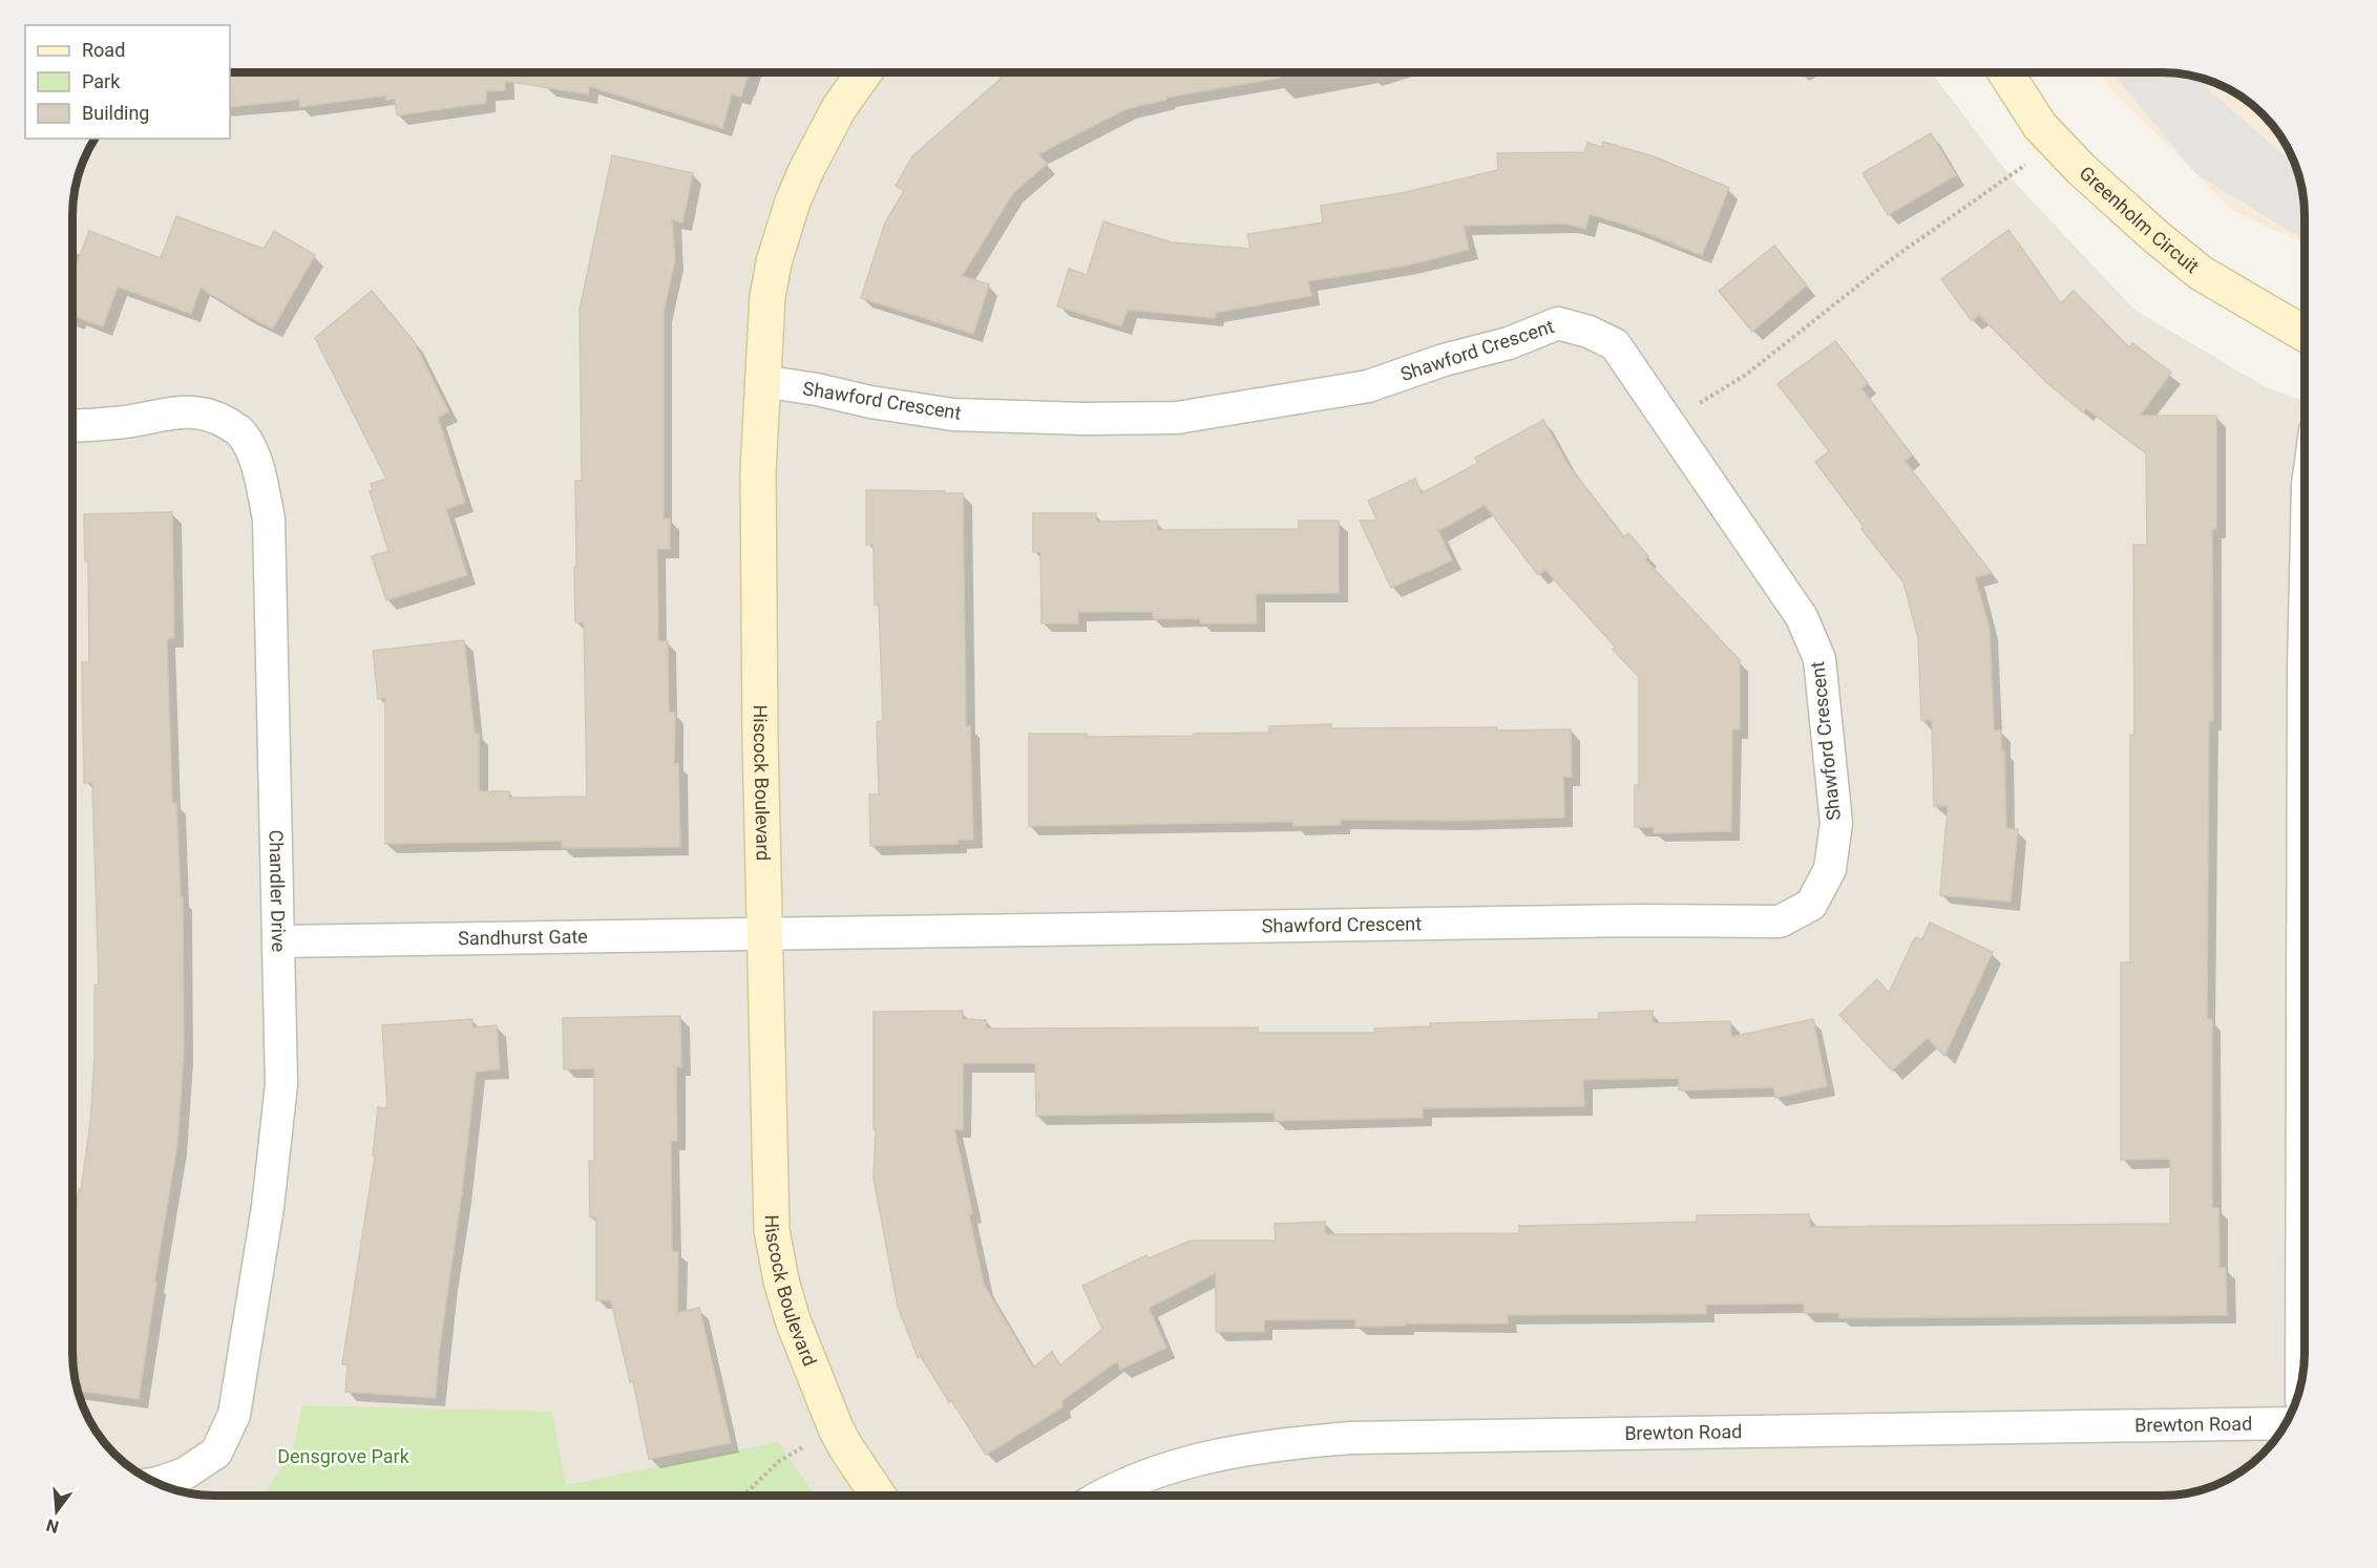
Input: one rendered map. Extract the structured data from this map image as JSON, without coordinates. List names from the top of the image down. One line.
{"streets":{"street":["Greenholm Circuit","Shawford Crescent","Hiscock Boulevard","Chandler Drive","Sandhurst Gate","Brewton Road"]},"crossings":[["Shawford Crescent","Hiscock Boulevard"],["Shawford Crescent","Sandhurst Gate"],["Hiscock Boulevard","Sandhurst Gate"],["Chandler Drive","Sandhurst Gate"]],"parks":["Densgrove Park"],"legend":["Road","Park","Building"],"north":"bottom"}
